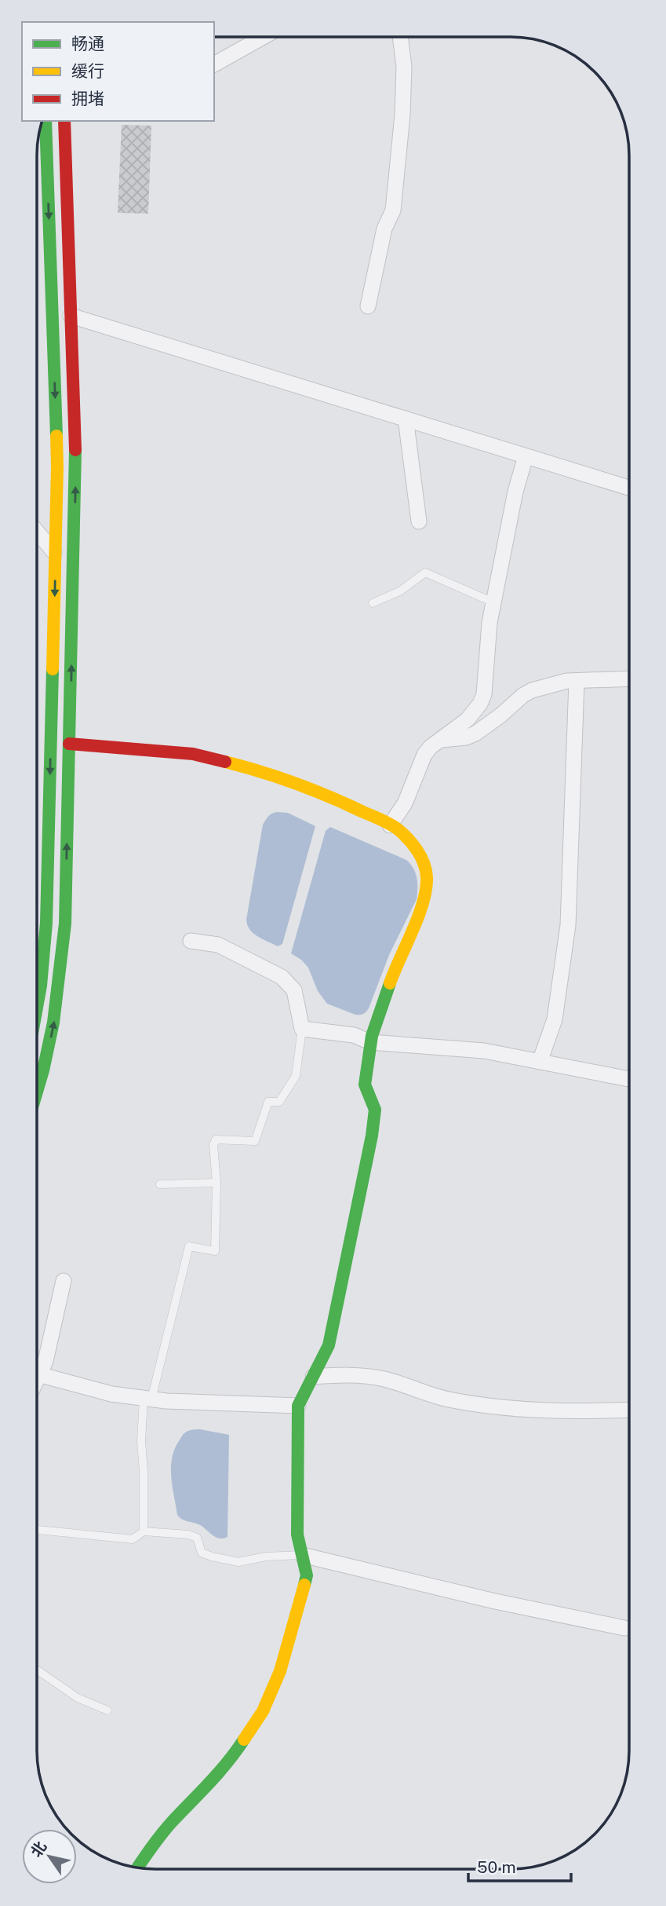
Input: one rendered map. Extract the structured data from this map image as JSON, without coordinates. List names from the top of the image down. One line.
{"legend":["畅通","缓行","拥堵"],"scale_bar":"50 m","north":"top left"}
